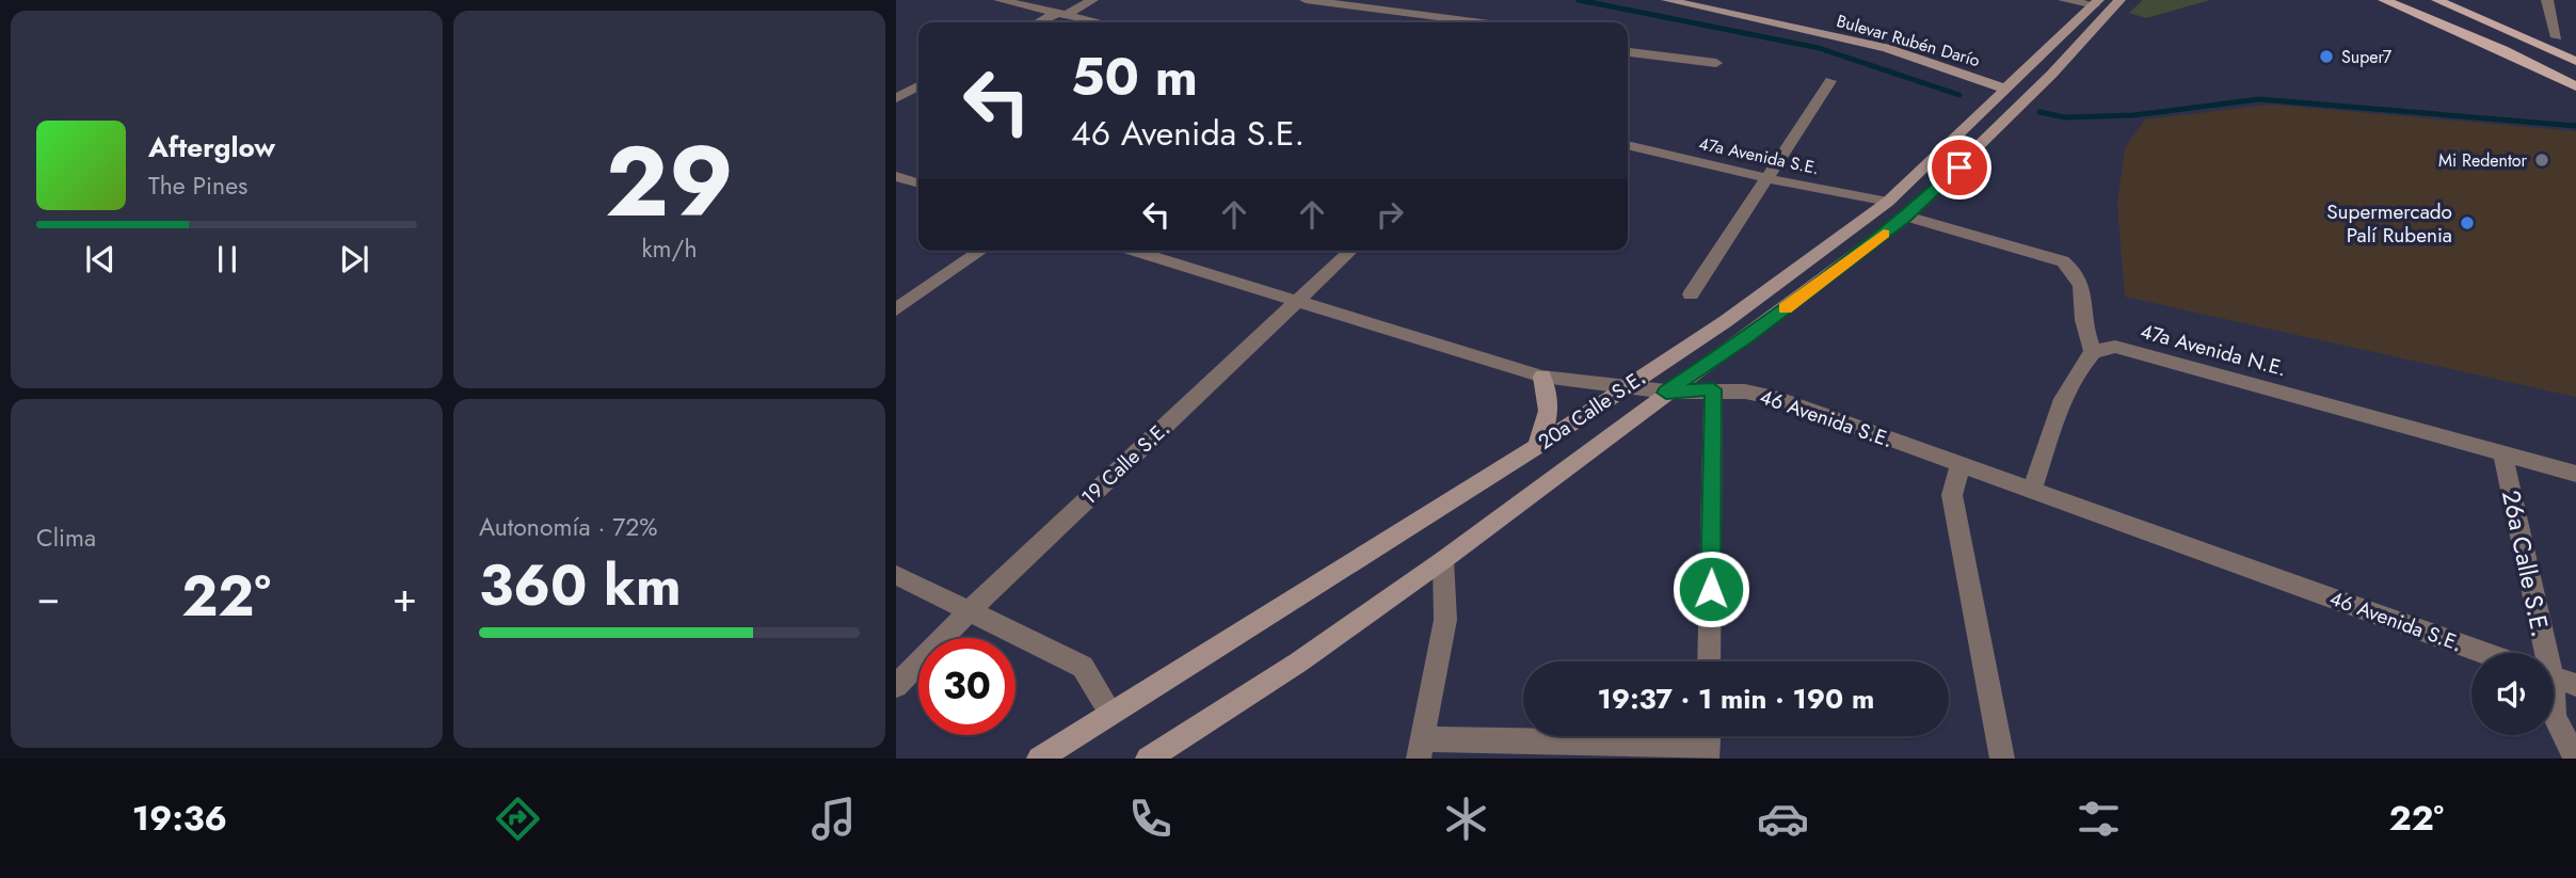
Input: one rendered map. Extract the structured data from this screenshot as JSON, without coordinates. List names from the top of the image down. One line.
{"streets":{"street":["Bulevar Rubén Darío","47a Avenida S.E.","47a Avenida N.E.","20a Calle S.E.","46 Avenida S.E.","19 Calle S.E.","26a Calle S.E."]},"crossings":[["Bulevar Rubén Darío","20a Calle S.E."],["47a Avenida S.E.","20a Calle S.E."],["47a Avenida N.E.","26a Calle S.E."],["20a Calle S.E.","46 Avenida S.E."],["46 Avenida S.E.","19 Calle S.E."]],"places":["Super7","Mi Redentor","Supermercado Palí Rubenia"],"page":{"tile":[["29","km/h"],"Clima",["Autonomía · 72%","360 km"]],"turn":["50 m","46 Avenida S.E."],"song":["Afterglow","The Pines"],"heat":["−","22°","+"],"limit":"30","trip":"19:37 · 1 min · 190 m","tabs":["19:36","22°"]}}
